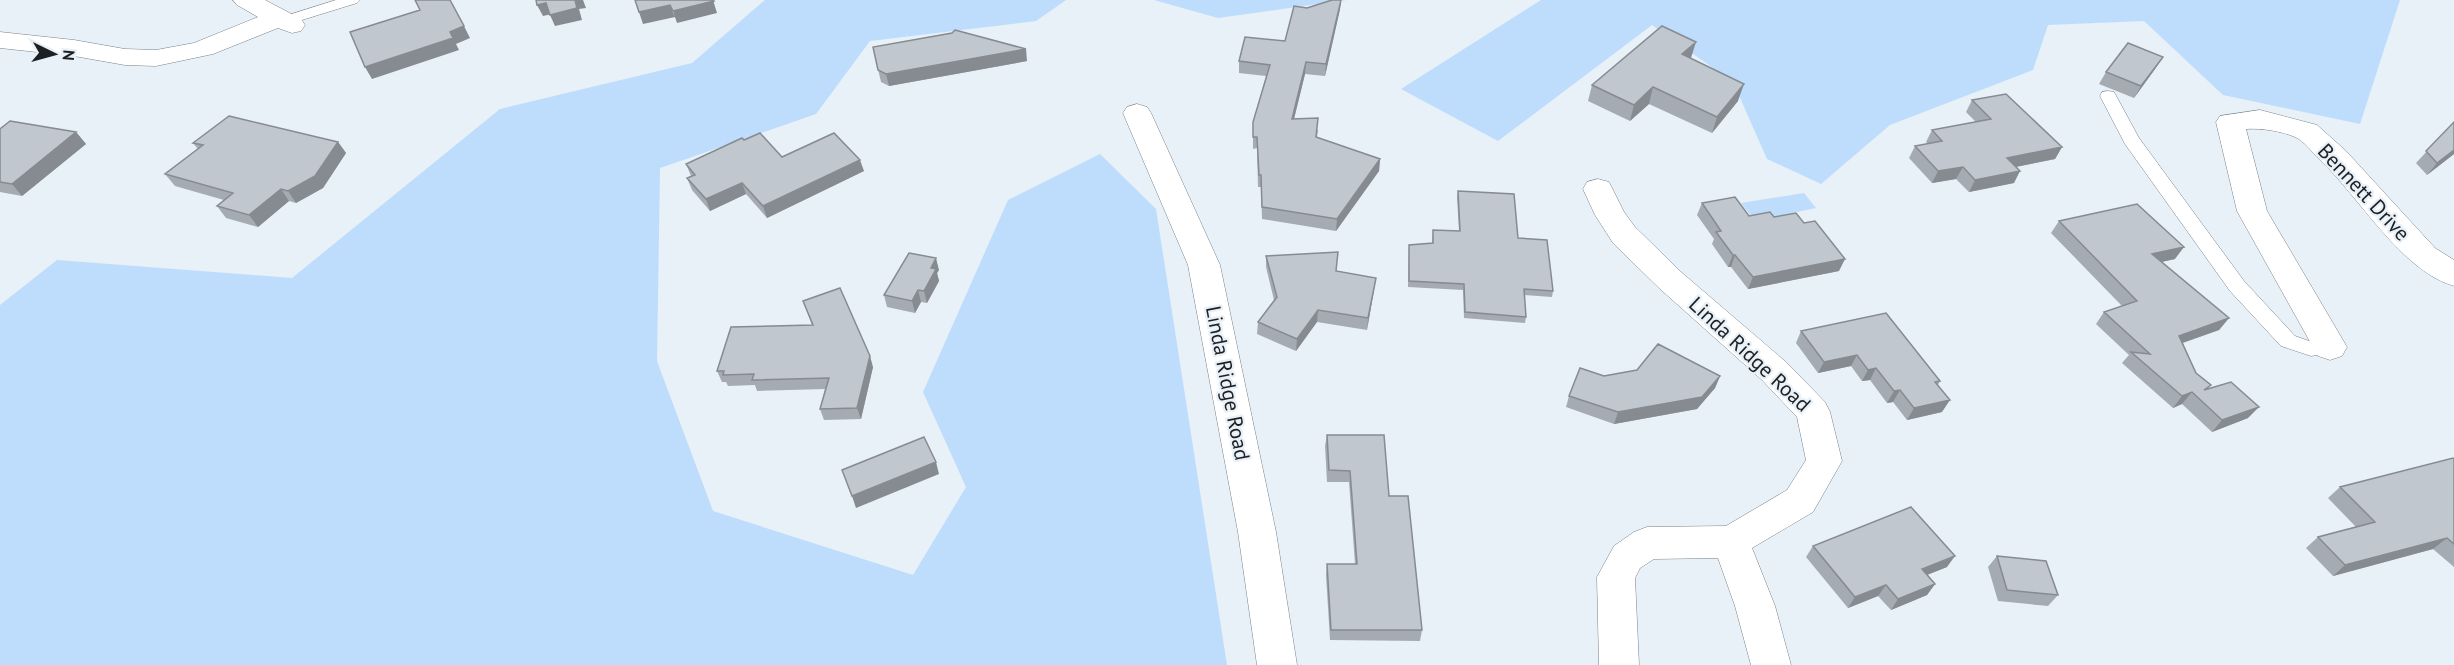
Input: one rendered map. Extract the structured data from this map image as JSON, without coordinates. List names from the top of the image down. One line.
{"streets":{"street":["Bennett Drive","Linda Ridge Road"]},"north":"right"}
